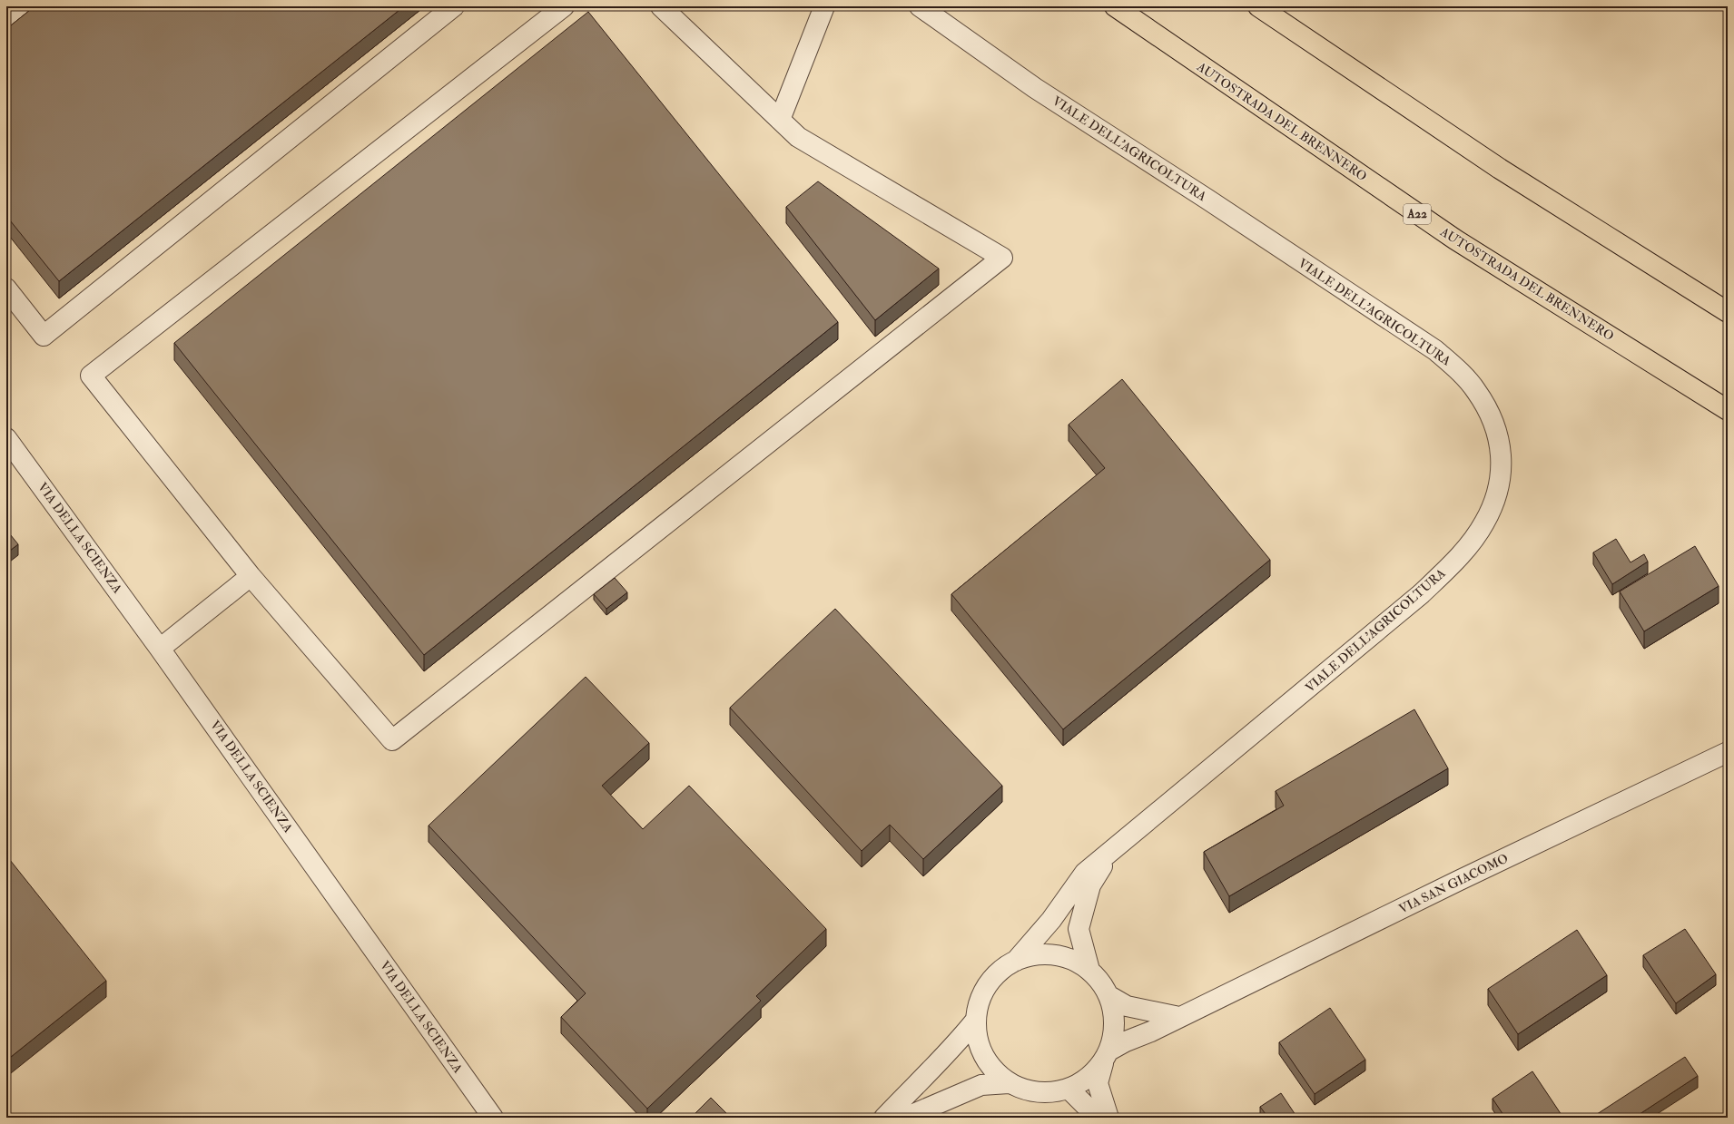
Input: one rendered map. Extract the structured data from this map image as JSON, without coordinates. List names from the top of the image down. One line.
{"streets":{"highway":["AUTOSTRADA DEL BRENNERO","A22"],"street":["VIALE DELL'AGRICOLTURA","VIA DELLA SCIENZA","VIA SAN GIACOMO"]}}
